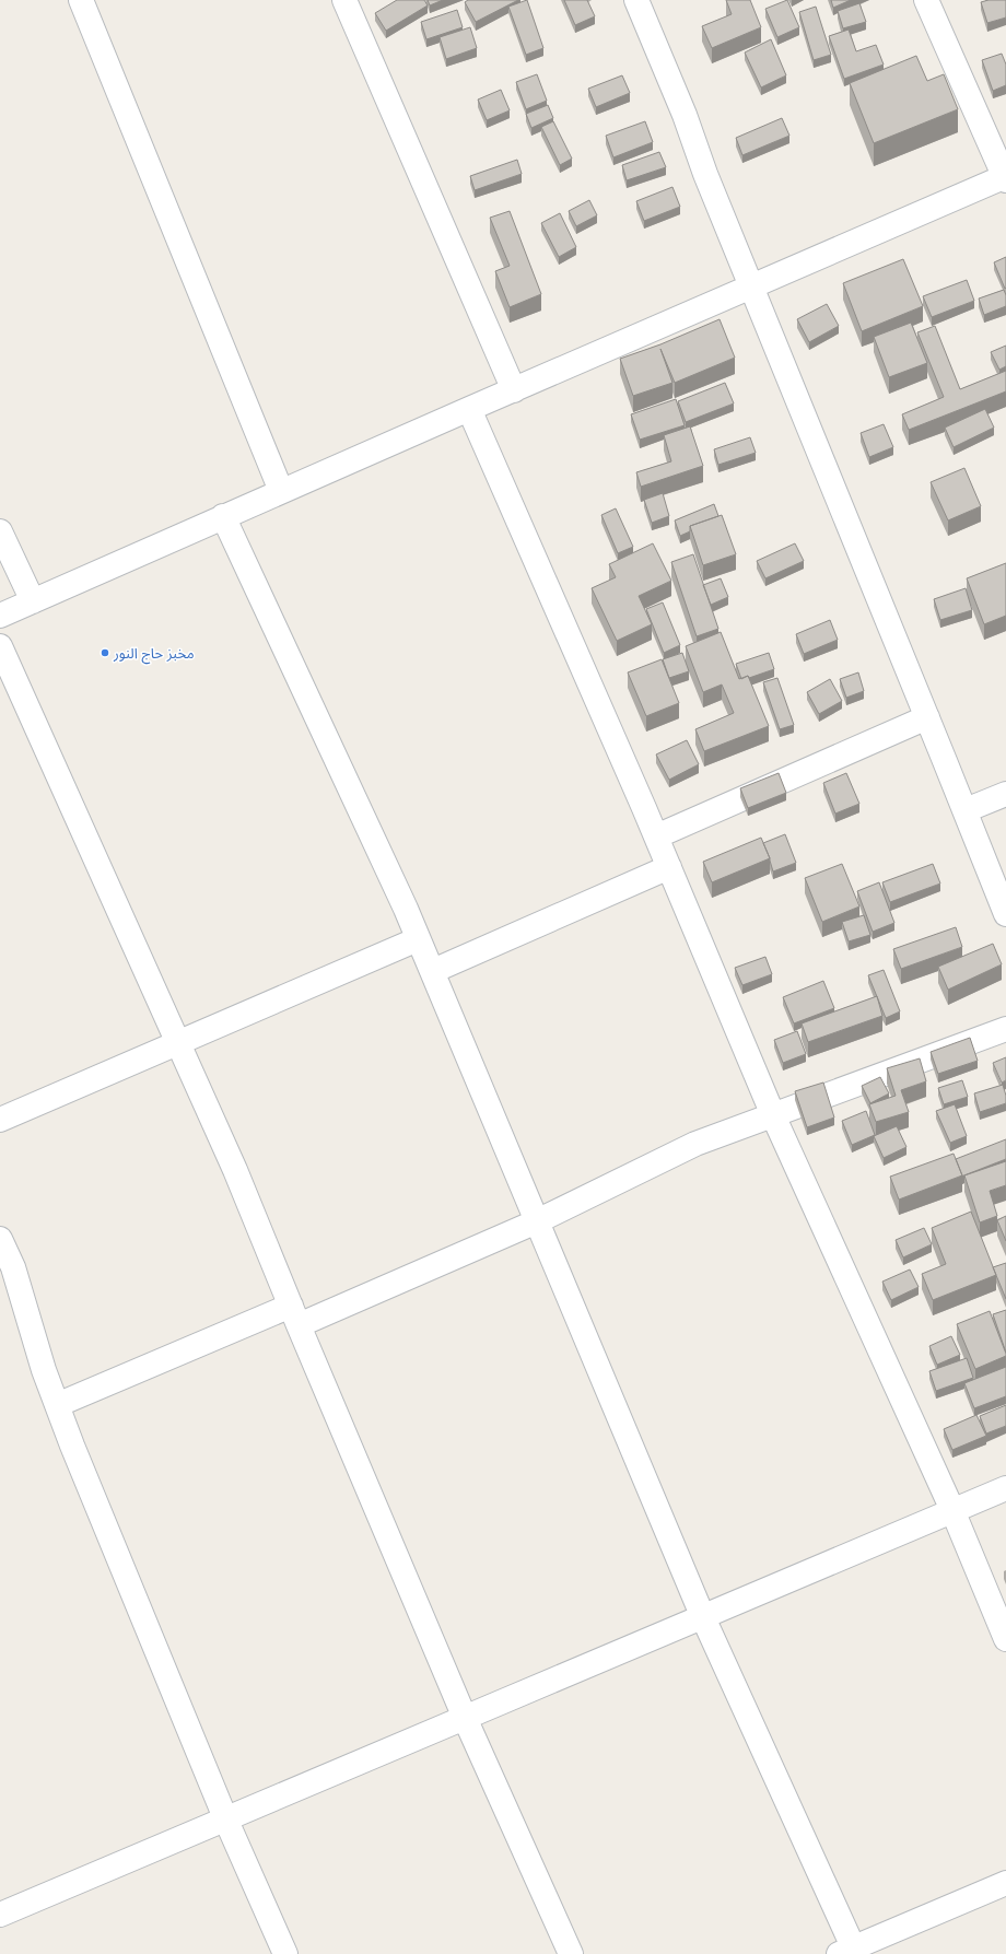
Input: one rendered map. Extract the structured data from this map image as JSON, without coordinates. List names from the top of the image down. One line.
{"places":["مخبز حاج النور"]}
